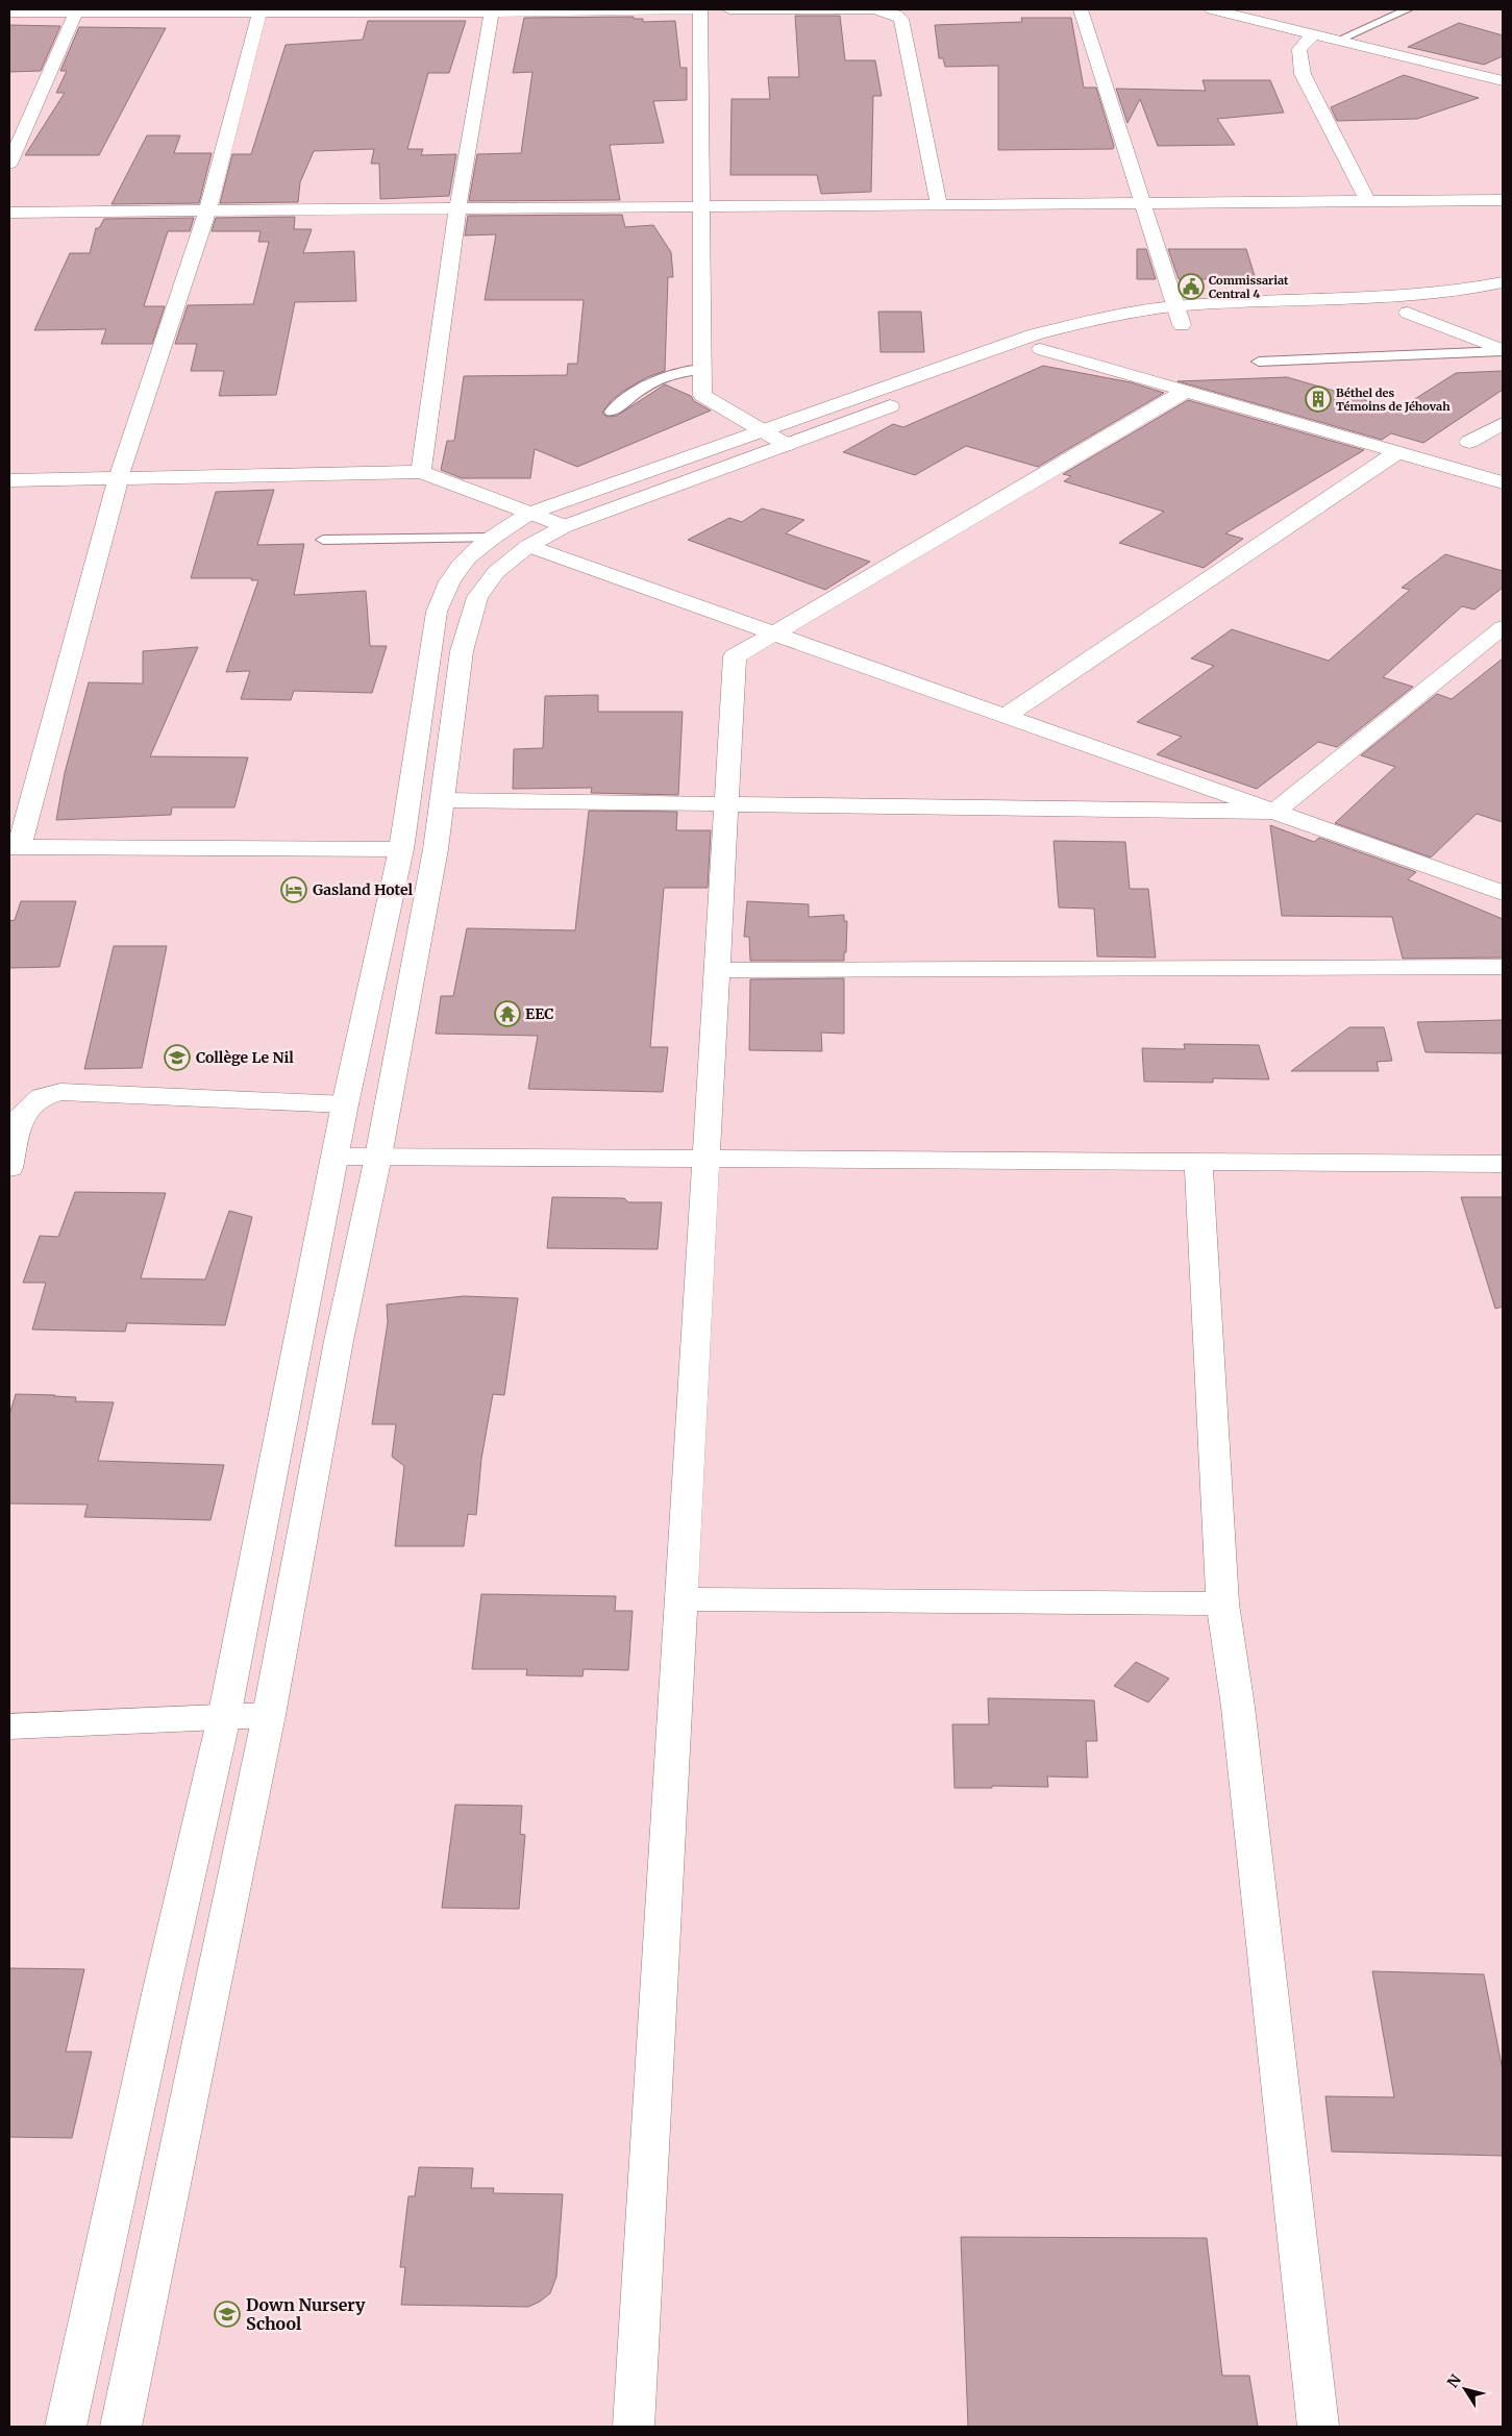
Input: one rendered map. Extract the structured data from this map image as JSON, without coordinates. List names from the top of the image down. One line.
{"places":{"public building":["Commissariat Central 4"],"building":["Béthel des Témoins de Jéhovah"],"hotel":["Gasland Hotel"],"temple":["EEC"],"school or university":["Collège Le Nil","Down Nursery School"]},"north":"top left"}
